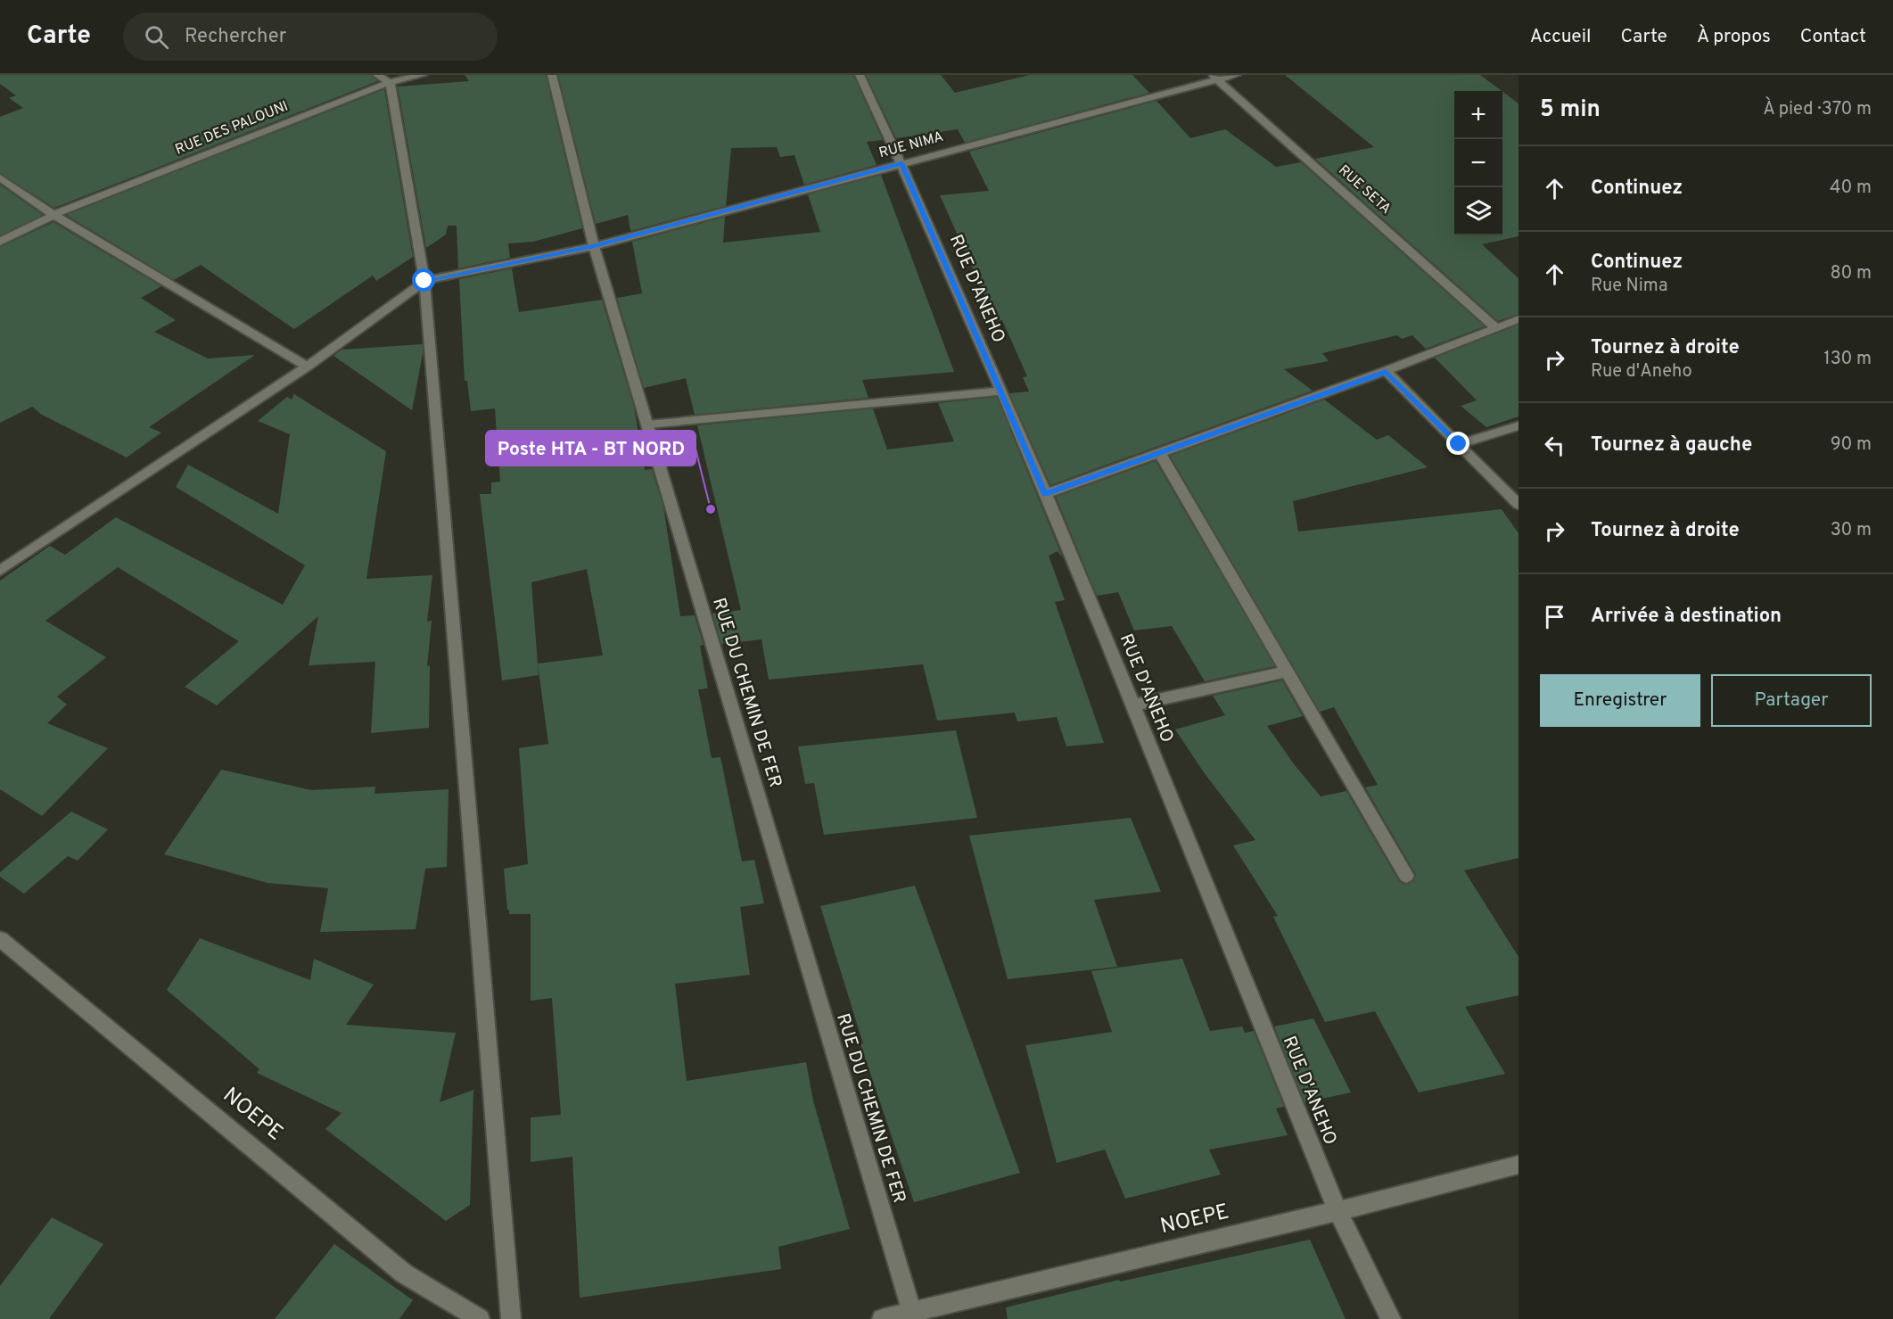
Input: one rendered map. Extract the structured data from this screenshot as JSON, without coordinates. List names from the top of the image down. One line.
{"streets":{"street":["RUE DES PALOUNI","RUE NIMA","RUE SETA","RUE D'ANEHO","RUE DU CHEMIN DE FER","NOEPE"]},"crossings":[["RUE NIMA","RUE SETA"],["RUE NIMA","RUE D'ANEHO"],["RUE NIMA","RUE DU CHEMIN DE FER"],["RUE D'ANEHO","NOEPE"],["RUE DU CHEMIN DE FER","NOEPE"]],"places":["Poste HTA - BT NORD"],"page":{"header":"Carte","search":"Rechercher","nav":["Accueil","Carte","À propos","Contact"],"heading":["5 min","À pied · 370 m"],"map_buttons":["+","−"],"list":[["Continuez","40 m"],["Continuez","Rue Nima","80 m"],["Tournez à droite","Rue d'Aneho","130 m"],["Tournez à gauche","90 m"],["Tournez à droite","30 m"],"Arrivée à destination"],"buttons":["Enregistrer","Partager"]}}
